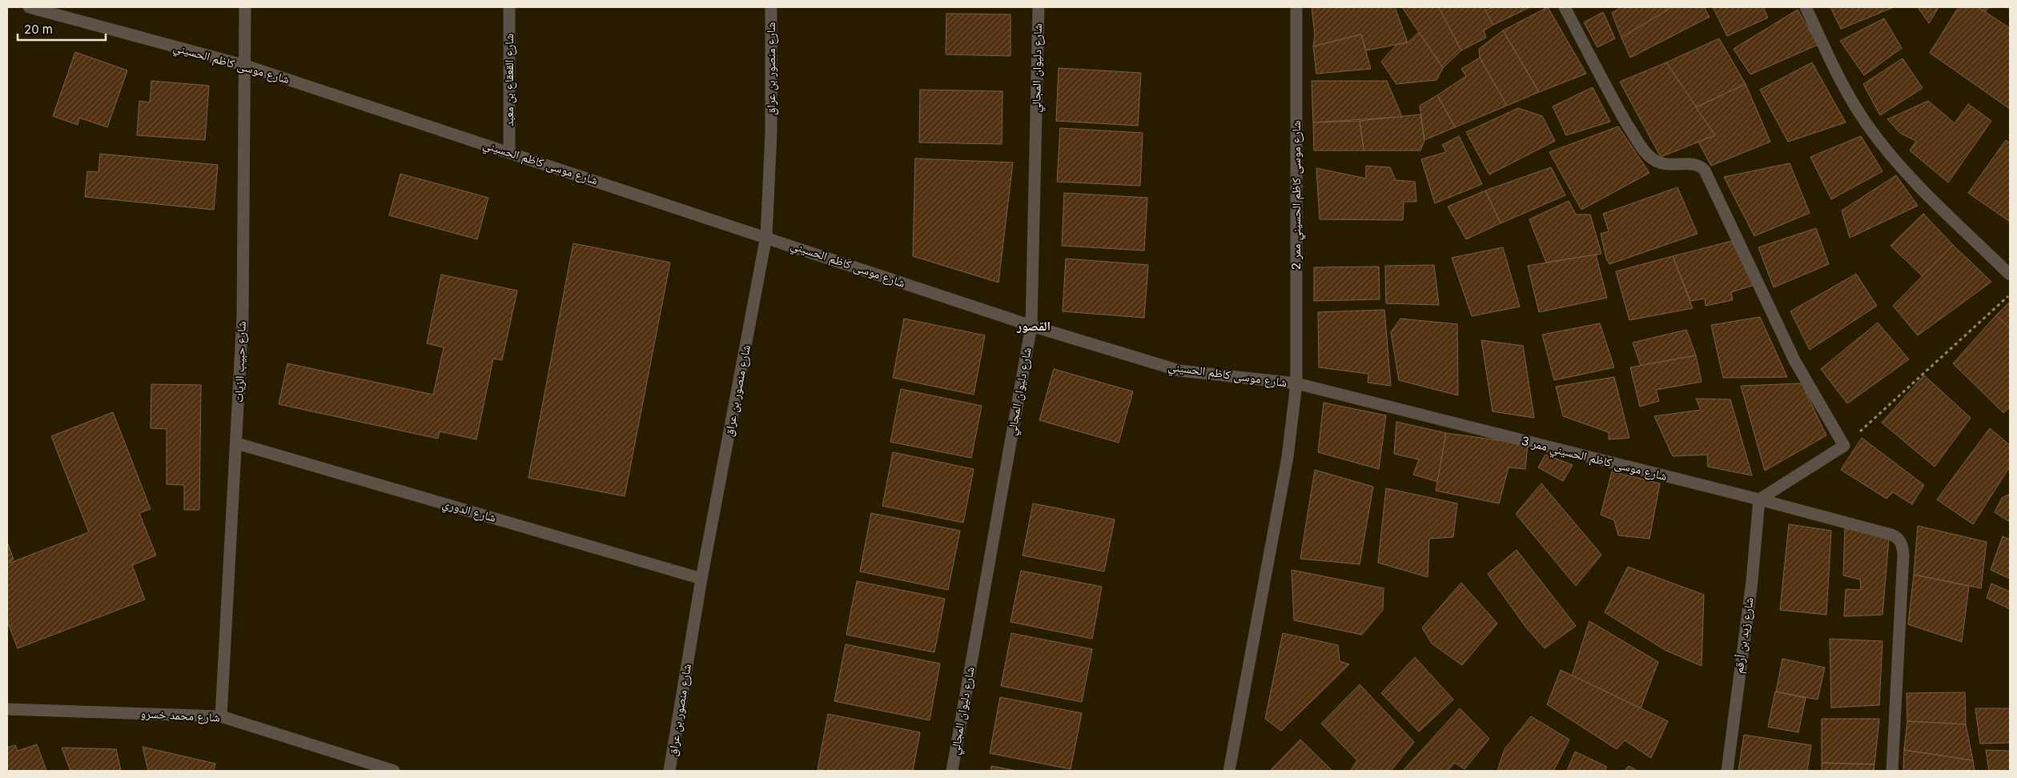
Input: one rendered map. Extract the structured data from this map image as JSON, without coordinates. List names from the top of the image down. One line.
{"streets":{"street":["شارع موسى كاظم الحسيني","شارع دليوان المجالي","شارع منصور بن عراق","شارع القعقاع بن معبد","شارع موسى كاظم الحسيني ممر 2","شارع حبيب الزيات","شارع موسى كاظم الحسيني ممر 3","شارع الدوري","شارع زيد بن أرقم","شارع محمد خسرو"]},"crossings":[["شارع موسى كاظم الحسيني","شارع دليوان المجالي"],["شارع موسى كاظم الحسيني","شارع منصور بن عراق"],["شارع موسى كاظم الحسيني","شارع القعقاع بن معبد"],["شارع موسى كاظم الحسيني","شارع موسى كاظم الحسيني ممر 2"],["شارع موسى كاظم الحسيني","شارع حبيب الزيات"],["شارع موسى كاظم الحسيني","شارع موسى كاظم الحسيني ممر 3"],["شارع منصور بن عراق","شارع الدوري"],["شارع موسى كاظم الحسيني ممر 2","شارع موسى كاظم الحسيني ممر 3"],["شارع حبيب الزيات","شارع الدوري"],["شارع حبيب الزيات","شارع محمد خسرو"],["شارع موسى كاظم الحسيني ممر 3","شارع زيد بن أرقم"]],"districts":["القصور"],"scale_bar":"20 m"}
